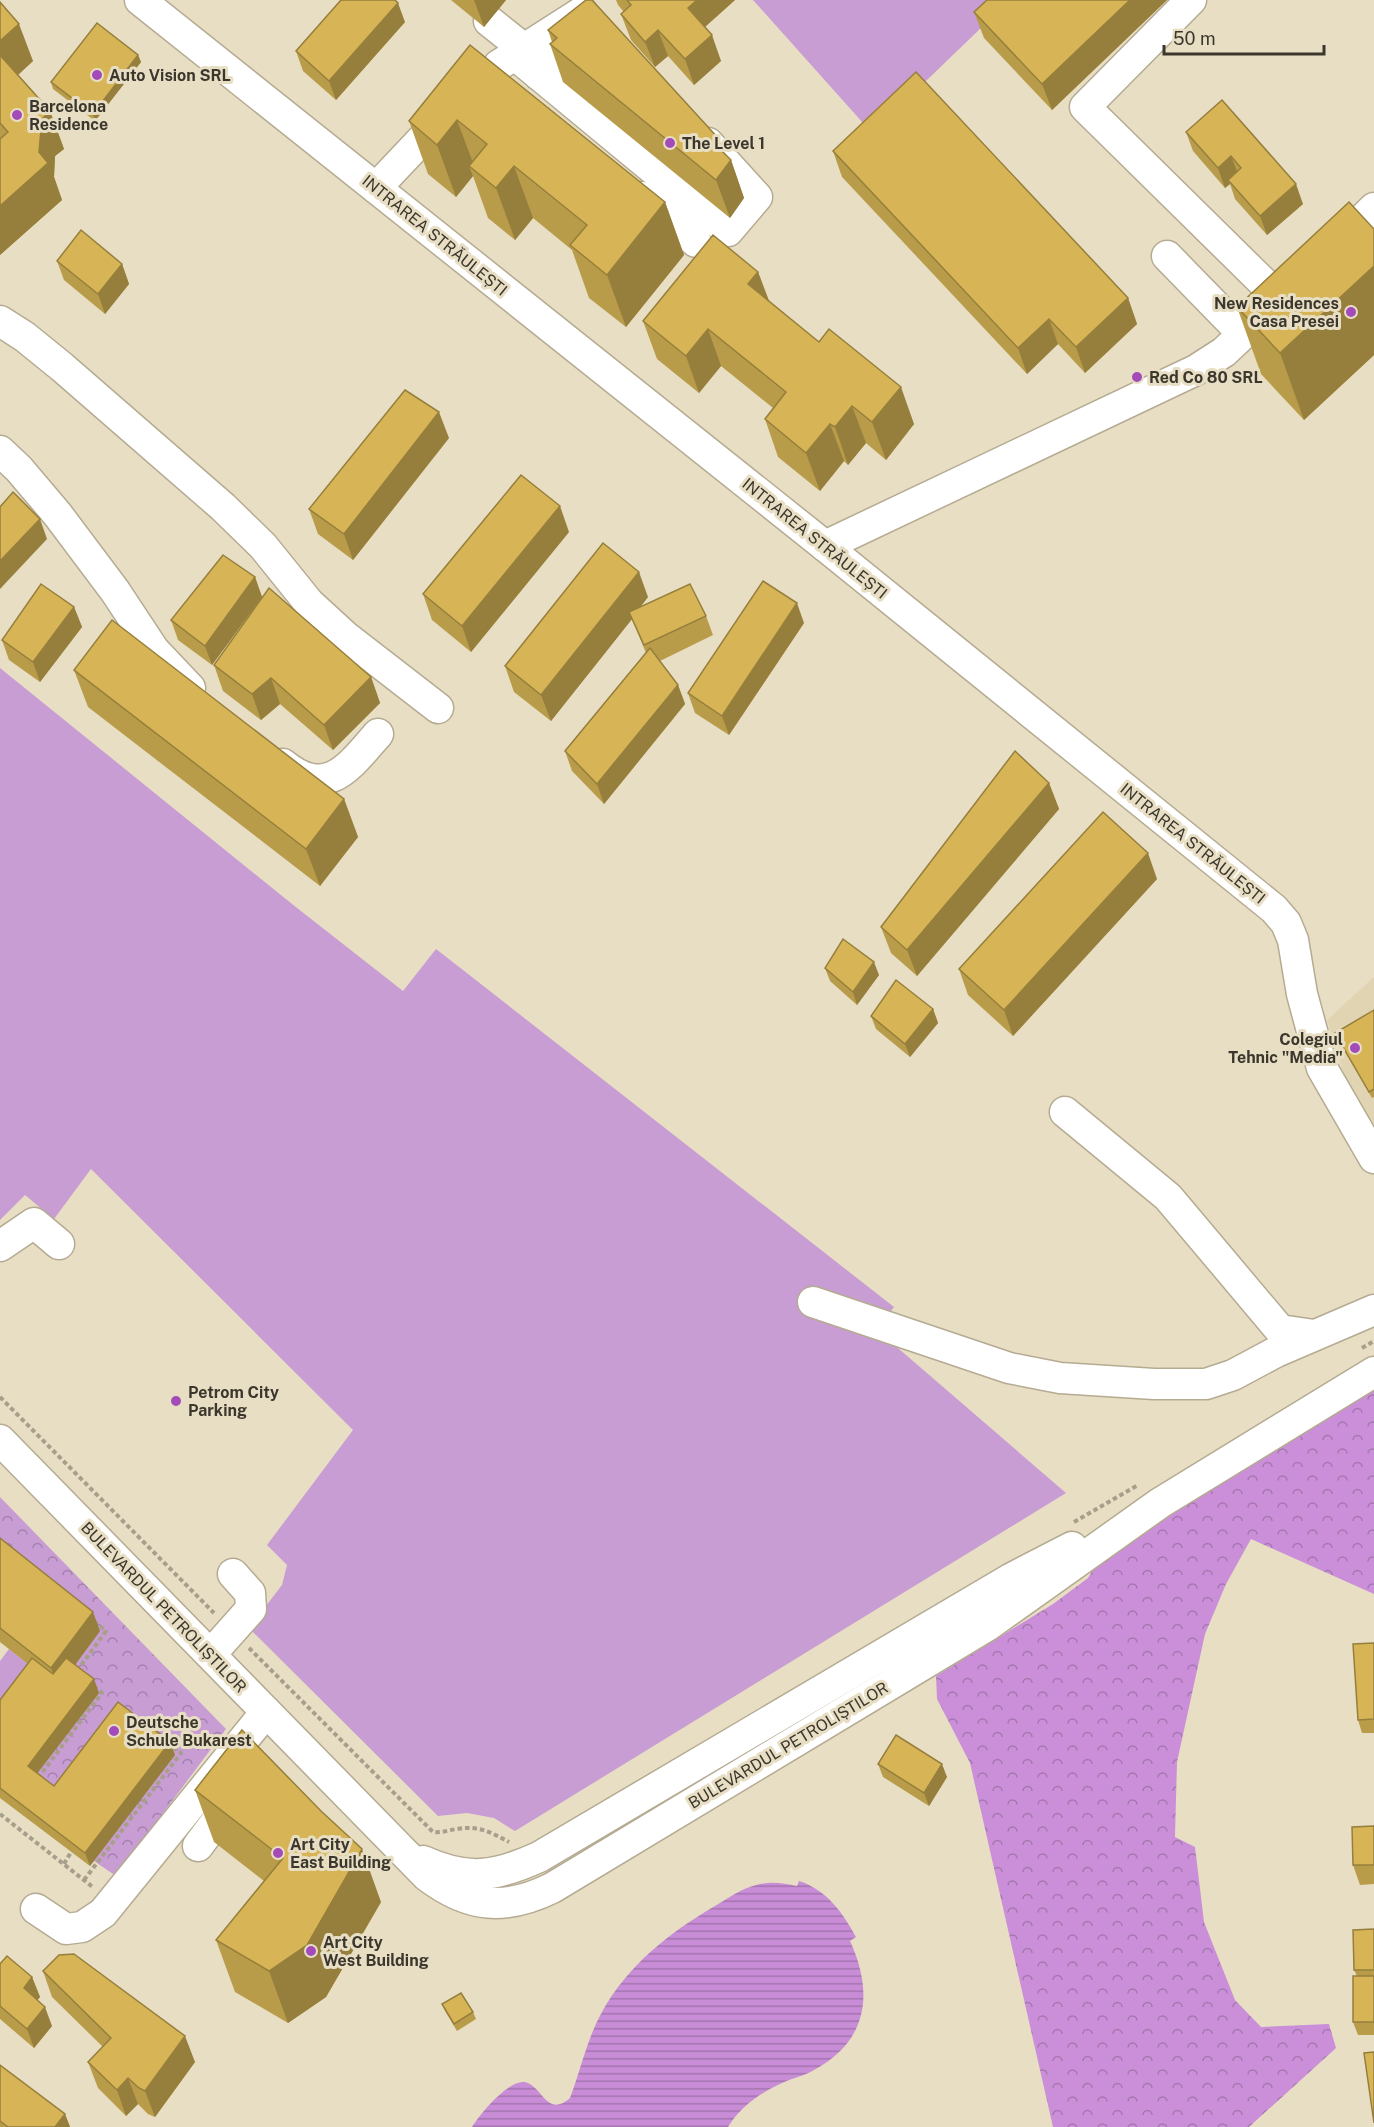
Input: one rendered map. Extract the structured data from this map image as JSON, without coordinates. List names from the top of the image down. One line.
{"streets":{"street":["INTRAREA STRĂULEȘTI","BULEVARDUL PETROLIȘTILOR"]},"places":["Auto Vision SRL","Barcelona Residence","The Level 1","New Residences Casa Presei","Red Co 80 SRL","Colegiul Tehnic \"Media\"","Petrom City Parking","Deutsche Schule Bukarest","Art City East Building","Art City West Building"],"scale_bar":"50 m"}
